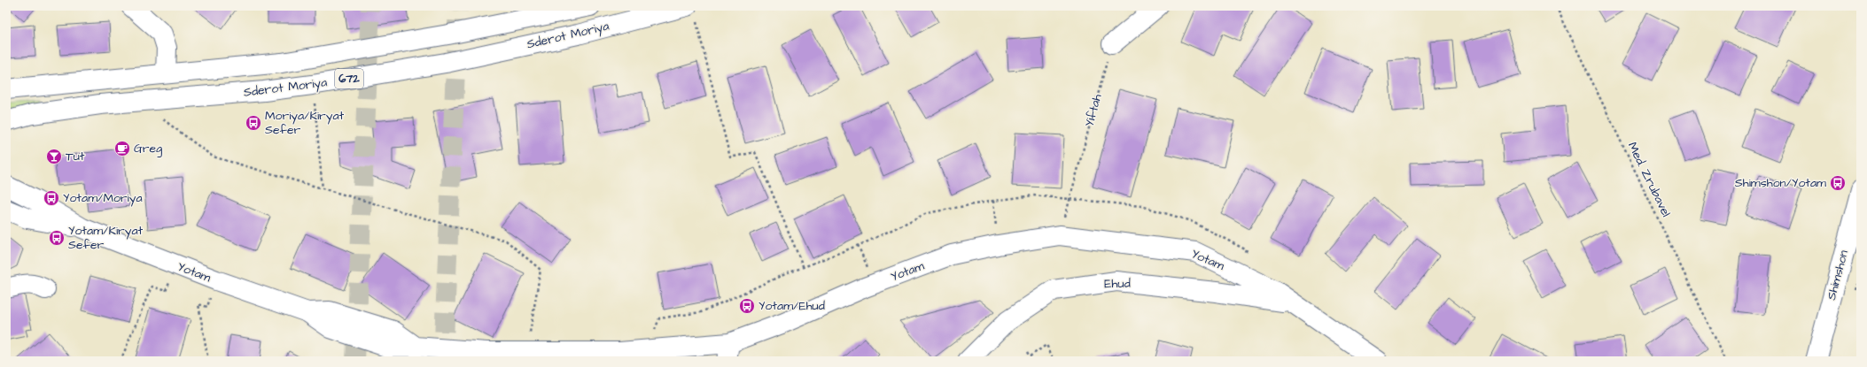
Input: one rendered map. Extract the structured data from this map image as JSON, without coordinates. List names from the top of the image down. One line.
{"streets":{"street":["Sderot Moriya","672","Yotam","Shimshon","Ehud"],"path":["Yiftah","Med. Zrubavel"]},"crossings":[["Yiftah","Yotam"],["Yotam","Ehud"]],"places":{"bus stop":["Moriya/Kiryat Sefer","Shimshon/Yotam","Yotam/Moriya","Yotam/Kiryat Sefer","Yotam/Ehud"],"cafe":["Greg"],"bar":["Tut"]}}
